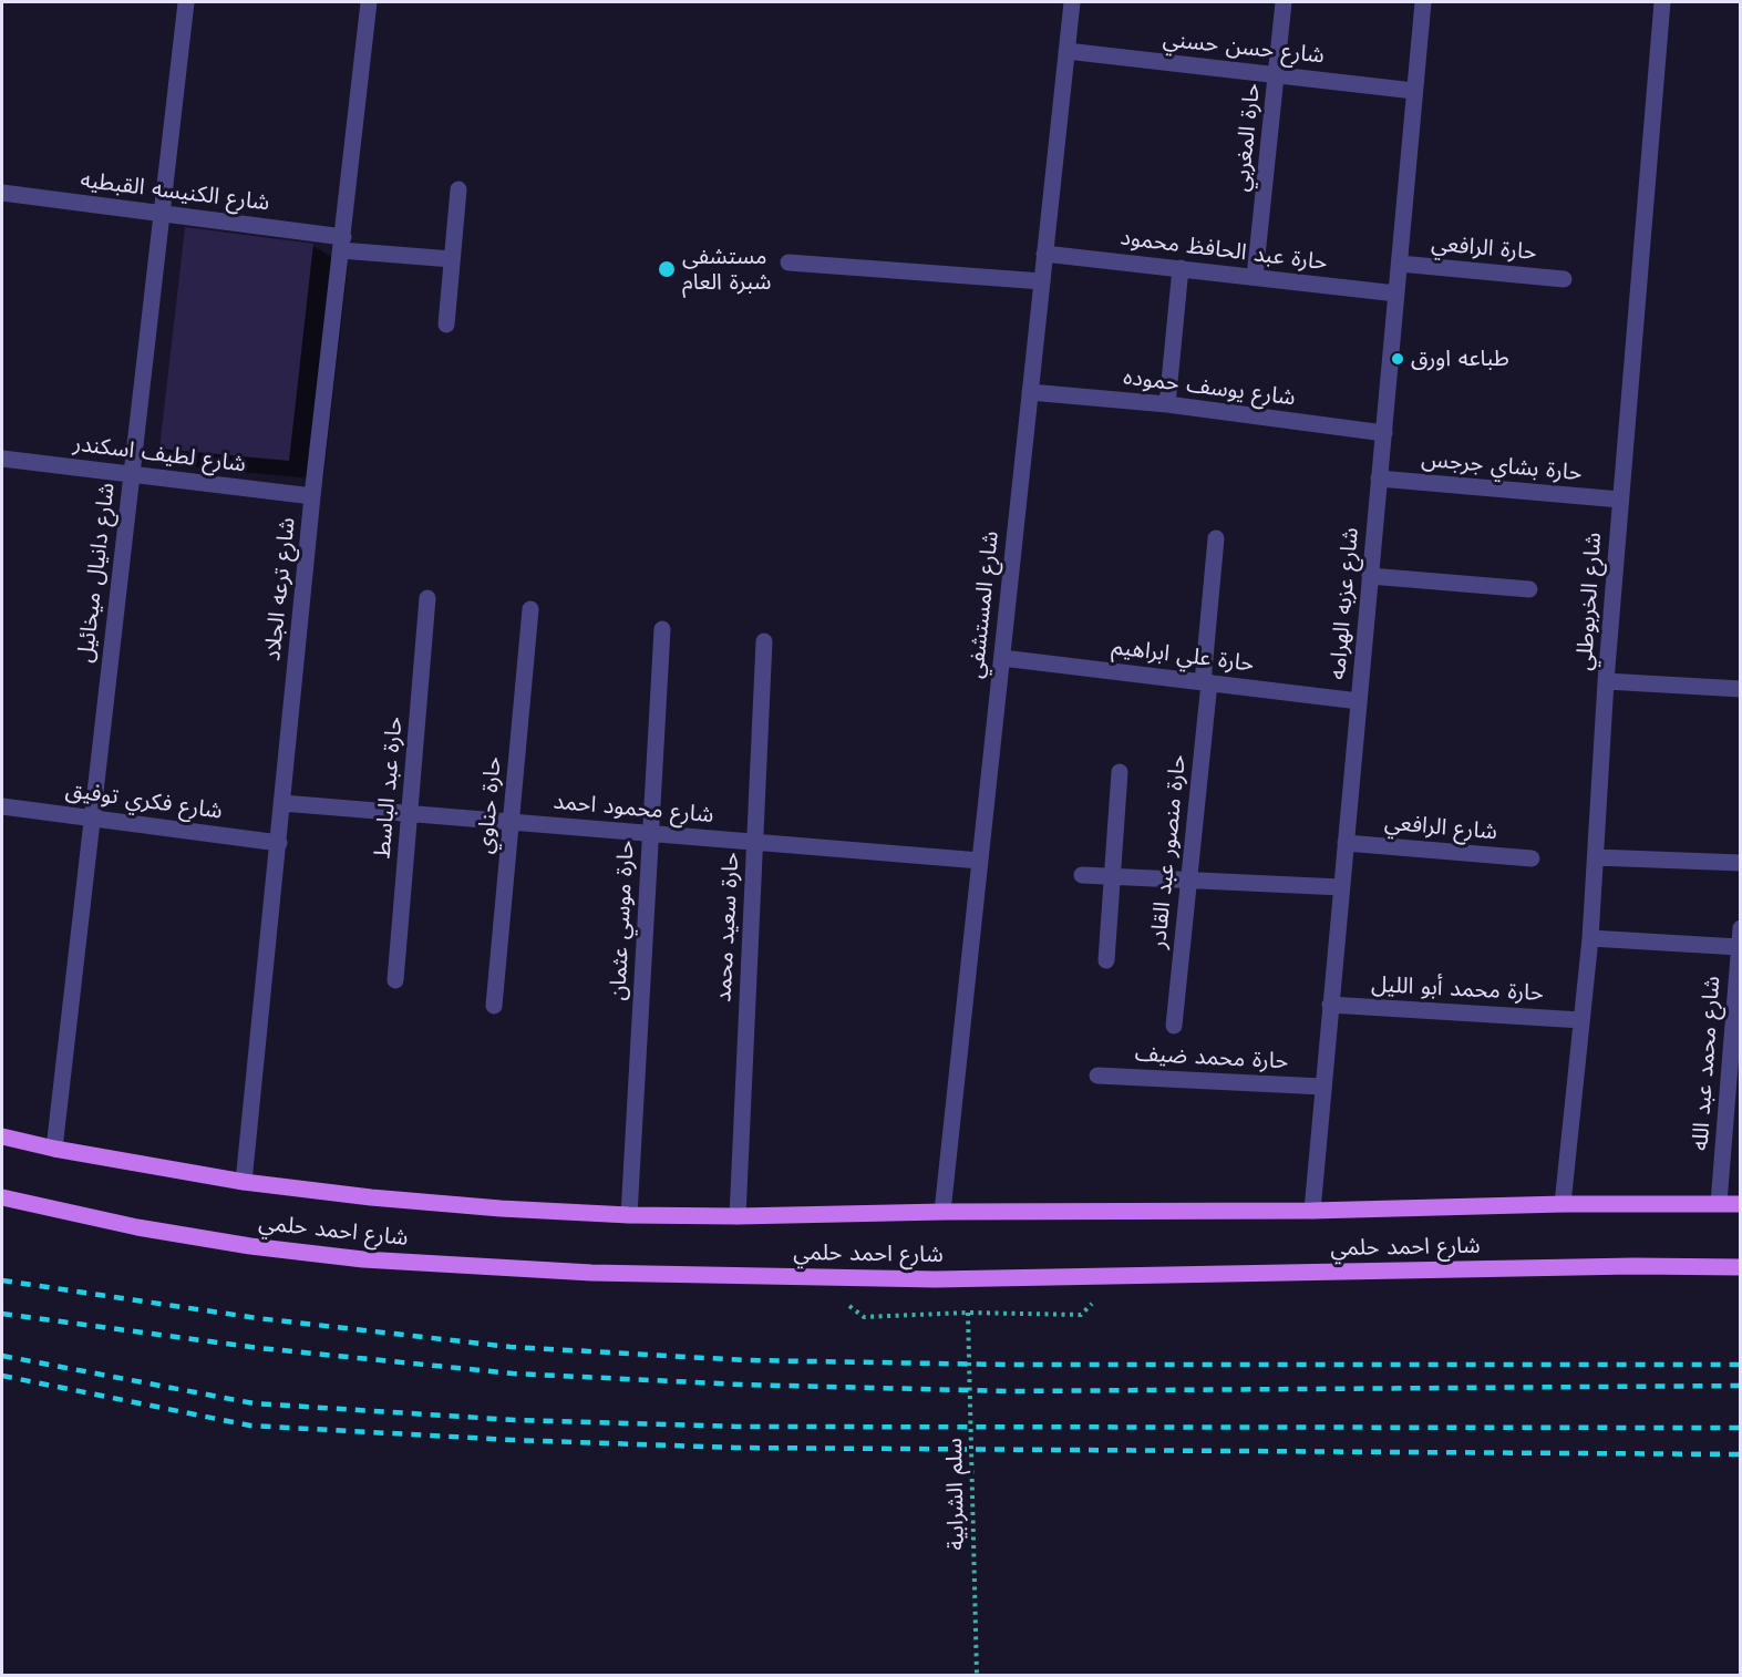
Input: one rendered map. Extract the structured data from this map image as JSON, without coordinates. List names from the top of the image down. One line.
{"streets":{"main road":["شارع احمد حلمي"],"street":["شارع حسن حسني","حارة المغربي","شارع الكنيسه القبطيه","حارة الرافعي","حارة عبد الحافظ محمود","شارع يوسف حموده","شارع لطيف اسكندر","حارة بشاي جرجس","شارع دانيال ميخائيل","شارع ترعه الجلاد","شارع الخربوطلي","شارع عزبه الهرامه","شارع المستشفي","حارة علي ابراهيم","حارة عبد الباسط","شارع فكري توفيق","حارة حناوي","شارع محمود احمد","شارع الرافعي","حارة منصور عبد القادر","حارة موسي عثمان","حارة سعيد محمد","حارة محمد أبو الليل","حارة محمد ضيف","شارع محمد عبد الله"],"path":["سلم الشرابية"]},"crossings":[["شارع حسن حسني","حارة المغربي"],["شارع حسن حسني","شارع عزبه الهرامه"],["شارع حسن حسني","شارع المستشفي"],["حارة المغربي","حارة عبد الحافظ محمود"],["شارع الكنيسه القبطيه","شارع دانيال ميخائيل"],["شارع الكنيسه القبطيه","شارع ترعه الجلاد"],["حارة الرافعي","شارع عزبه الهرامه"],["حارة عبد الحافظ محمود","شارع عزبه الهرامه"],["حارة عبد الحافظ محمود","شارع المستشفي"],["شارع يوسف حموده","شارع عزبه الهرامه"],["شارع يوسف حموده","شارع المستشفي"],["شارع لطيف اسكندر","شارع دانيال ميخائيل"],["شارع لطيف اسكندر","شارع ترعه الجلاد"],["حارة بشاي جرجس","شارع الخربوطلي"],["حارة بشاي جرجس","شارع عزبه الهرامه"],["شارع دانيال ميخائيل","شارع فكري توفيق"],["شارع دانيال ميخائيل","شارع احمد حلمي"],["شارع ترعه الجلاد","شارع فكري توفيق"],["شارع ترعه الجلاد","شارع محمود احمد"],["شارع ترعه الجلاد","شارع احمد حلمي"],["شارع الخربوطلي","حارة محمد أبو الليل"],["شارع الخربوطلي","شارع احمد حلمي"],["شارع عزبه الهرامه","حارة علي ابراهيم"],["شارع عزبه الهرامه","شارع الرافعي"],["شارع عزبه الهرامه","حارة محمد أبو الليل"],["شارع عزبه الهرامه","حارة محمد ضيف"],["شارع عزبه الهرامه","شارع احمد حلمي"],["شارع المستشفي","حارة علي ابراهيم"],["شارع المستشفي","شارع محمود احمد"],["شارع المستشفي","شارع احمد حلمي"],["حارة علي ابراهيم","حارة منصور عبد القادر"],["حارة عبد الباسط","شارع محمود احمد"],["حارة حناوي","شارع محمود احمد"],["شارع محمود احمد","حارة موسي عثمان"],["شارع محمود احمد","حارة سعيد محمد"],["حارة موسي عثمان","شارع احمد حلمي"],["حارة سعيد محمد","شارع احمد حلمي"],["شارع محمد عبد الله","شارع احمد حلمي"]],"places":["مستشفى شبرة العام","طباعه اورق"]}
